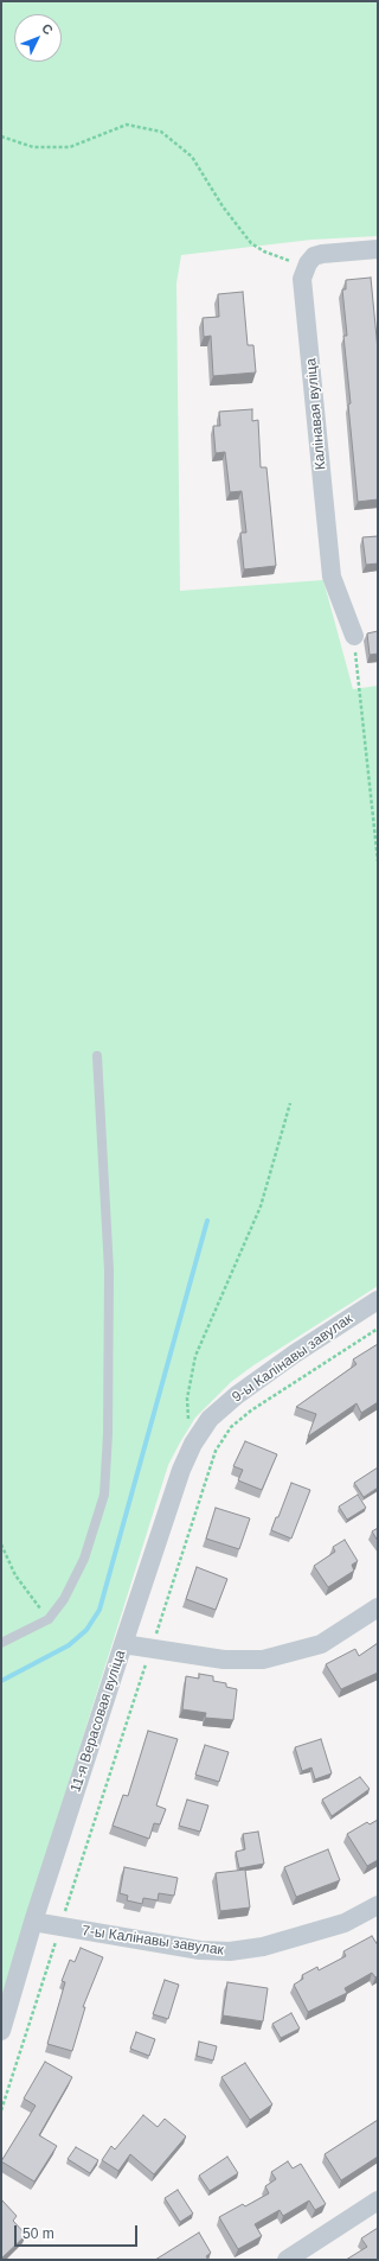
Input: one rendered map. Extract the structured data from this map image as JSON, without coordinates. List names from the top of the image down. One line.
{"streets":{"street":["Калінавая вуліца","9-ы Калінавы завулак","11-я Верасовая вуліца","7-ы Калінавы завулак"]},"crossings":[["9-ы Калінавы завулак","11-я Верасовая вуліца"],["11-я Верасовая вуліца","7-ы Калінавы завулак"]],"scale_bar":"50 m","north":"top right"}
